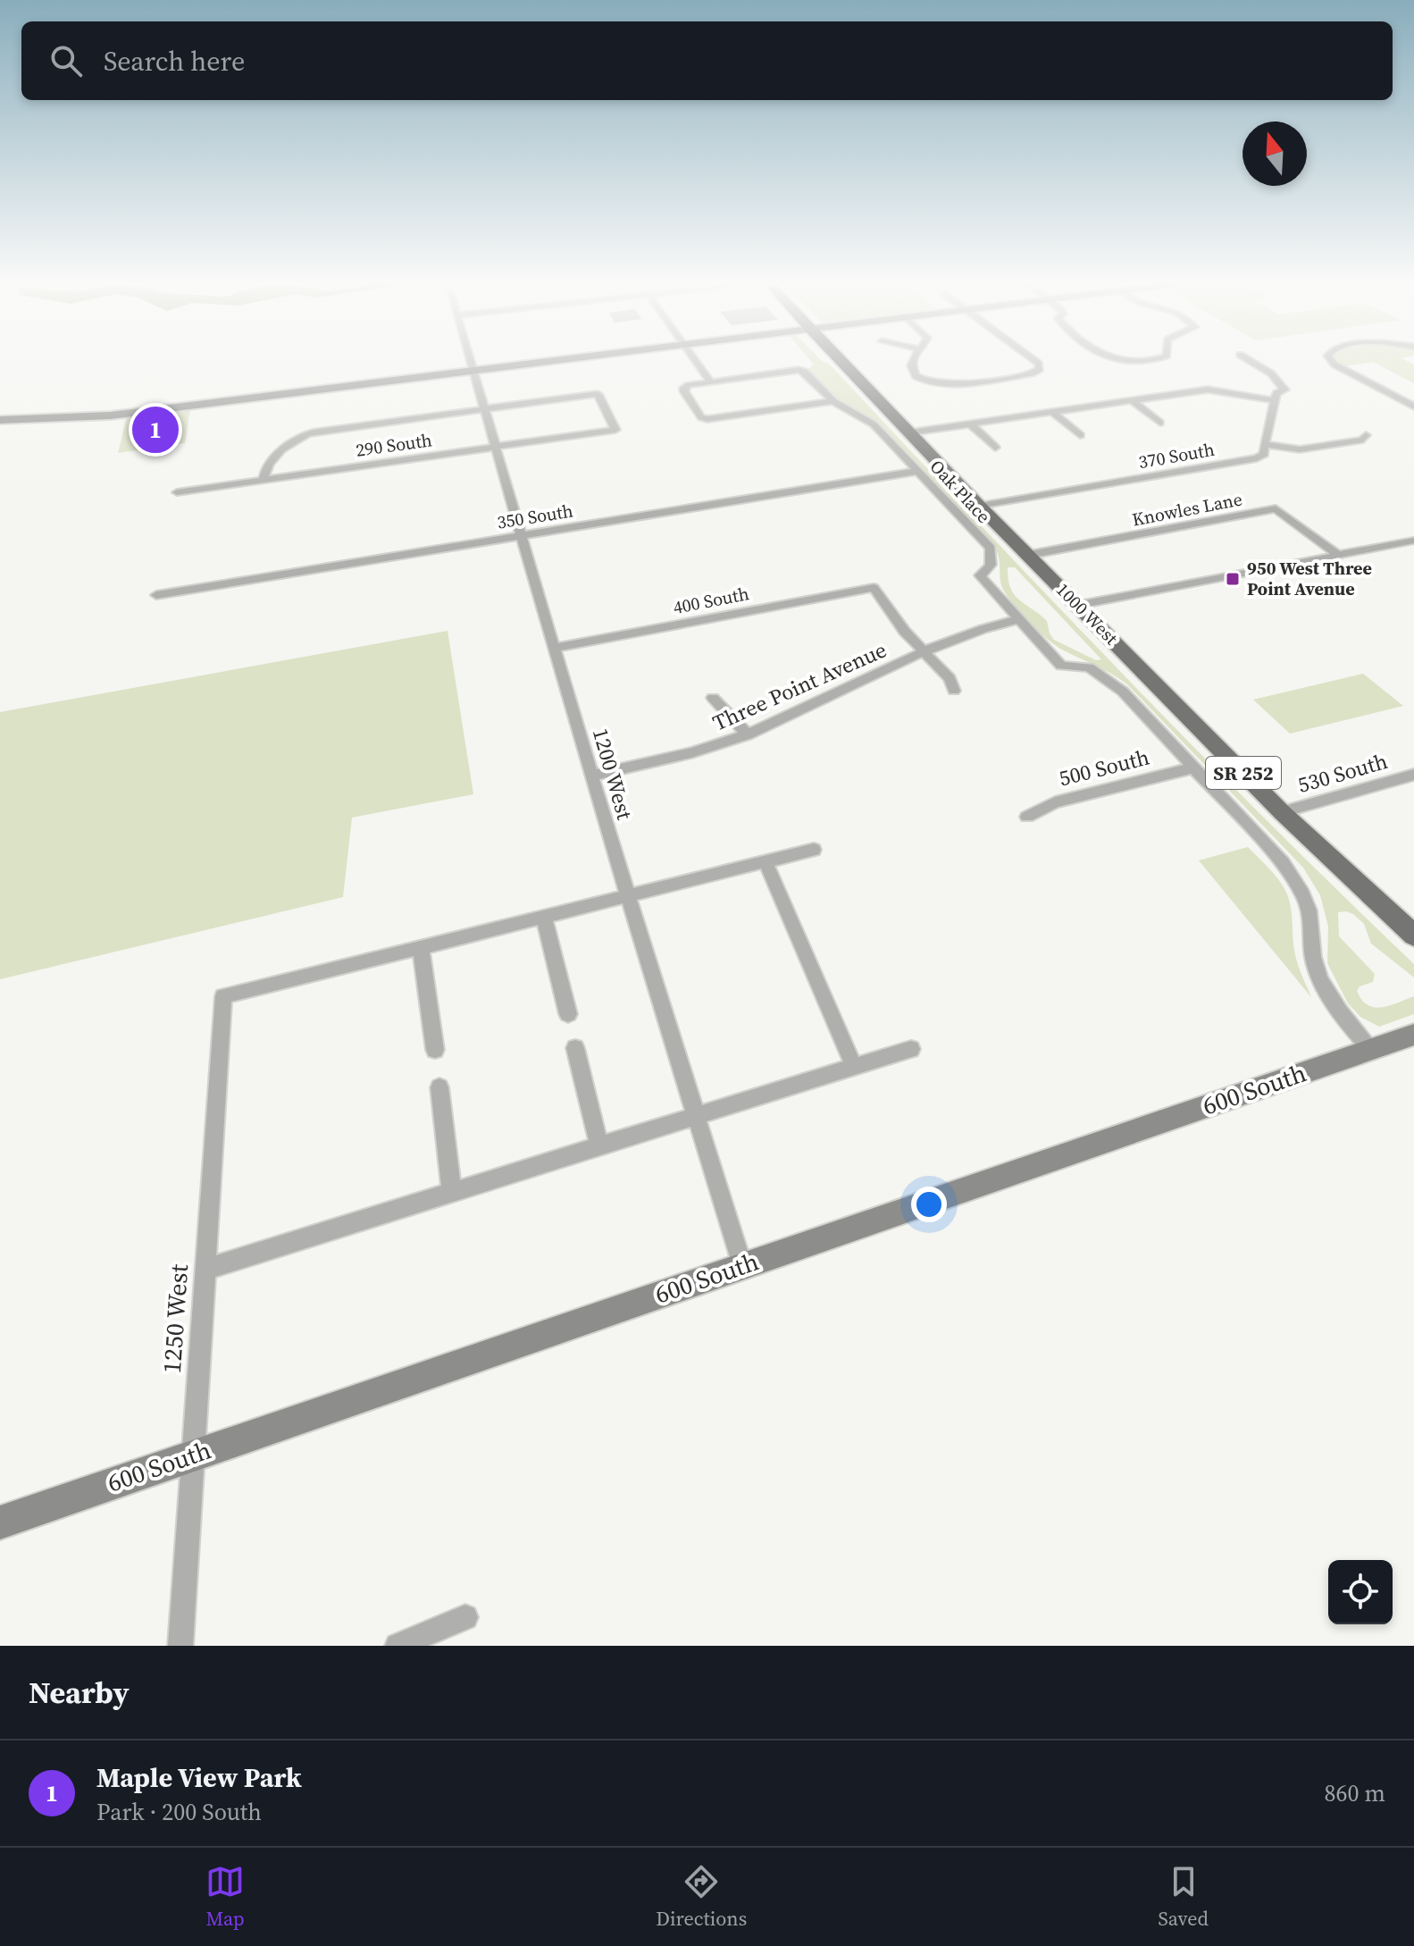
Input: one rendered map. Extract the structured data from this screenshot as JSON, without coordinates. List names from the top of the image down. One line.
{"streets":{"main road":["1000 West","SR 252"],"street":["290 South","370 South","Oak Place","Knowles Lane","350 South","400 South","Three Point Avenue","500 South","530 South","1200 West","600 South","1250 West"]},"crossings":[["290 South","1200 West"],["370 South","1000 West"],["Oak Place","350 South"],["Oak Place","Three Point Avenue"],["Knowles Lane","1000 West"],["350 South","1200 West"],["400 South","Three Point Avenue"],["400 South","1200 West"],["1000 West","530 South"],["Three Point Avenue","1200 West"],["1200 West","600 South"],["600 South","1250 West"]],"places":{"transit":["950 West Three Point Avenue"]},"north":"top","page":{"search":"Search here","pins":"1","heading":"Nearby","list":[{"mark":"1","name":"Maple View Park","note":"Park · 200 South","value":"860 m"}],"nav":["Map","Directions","Saved"]}}
